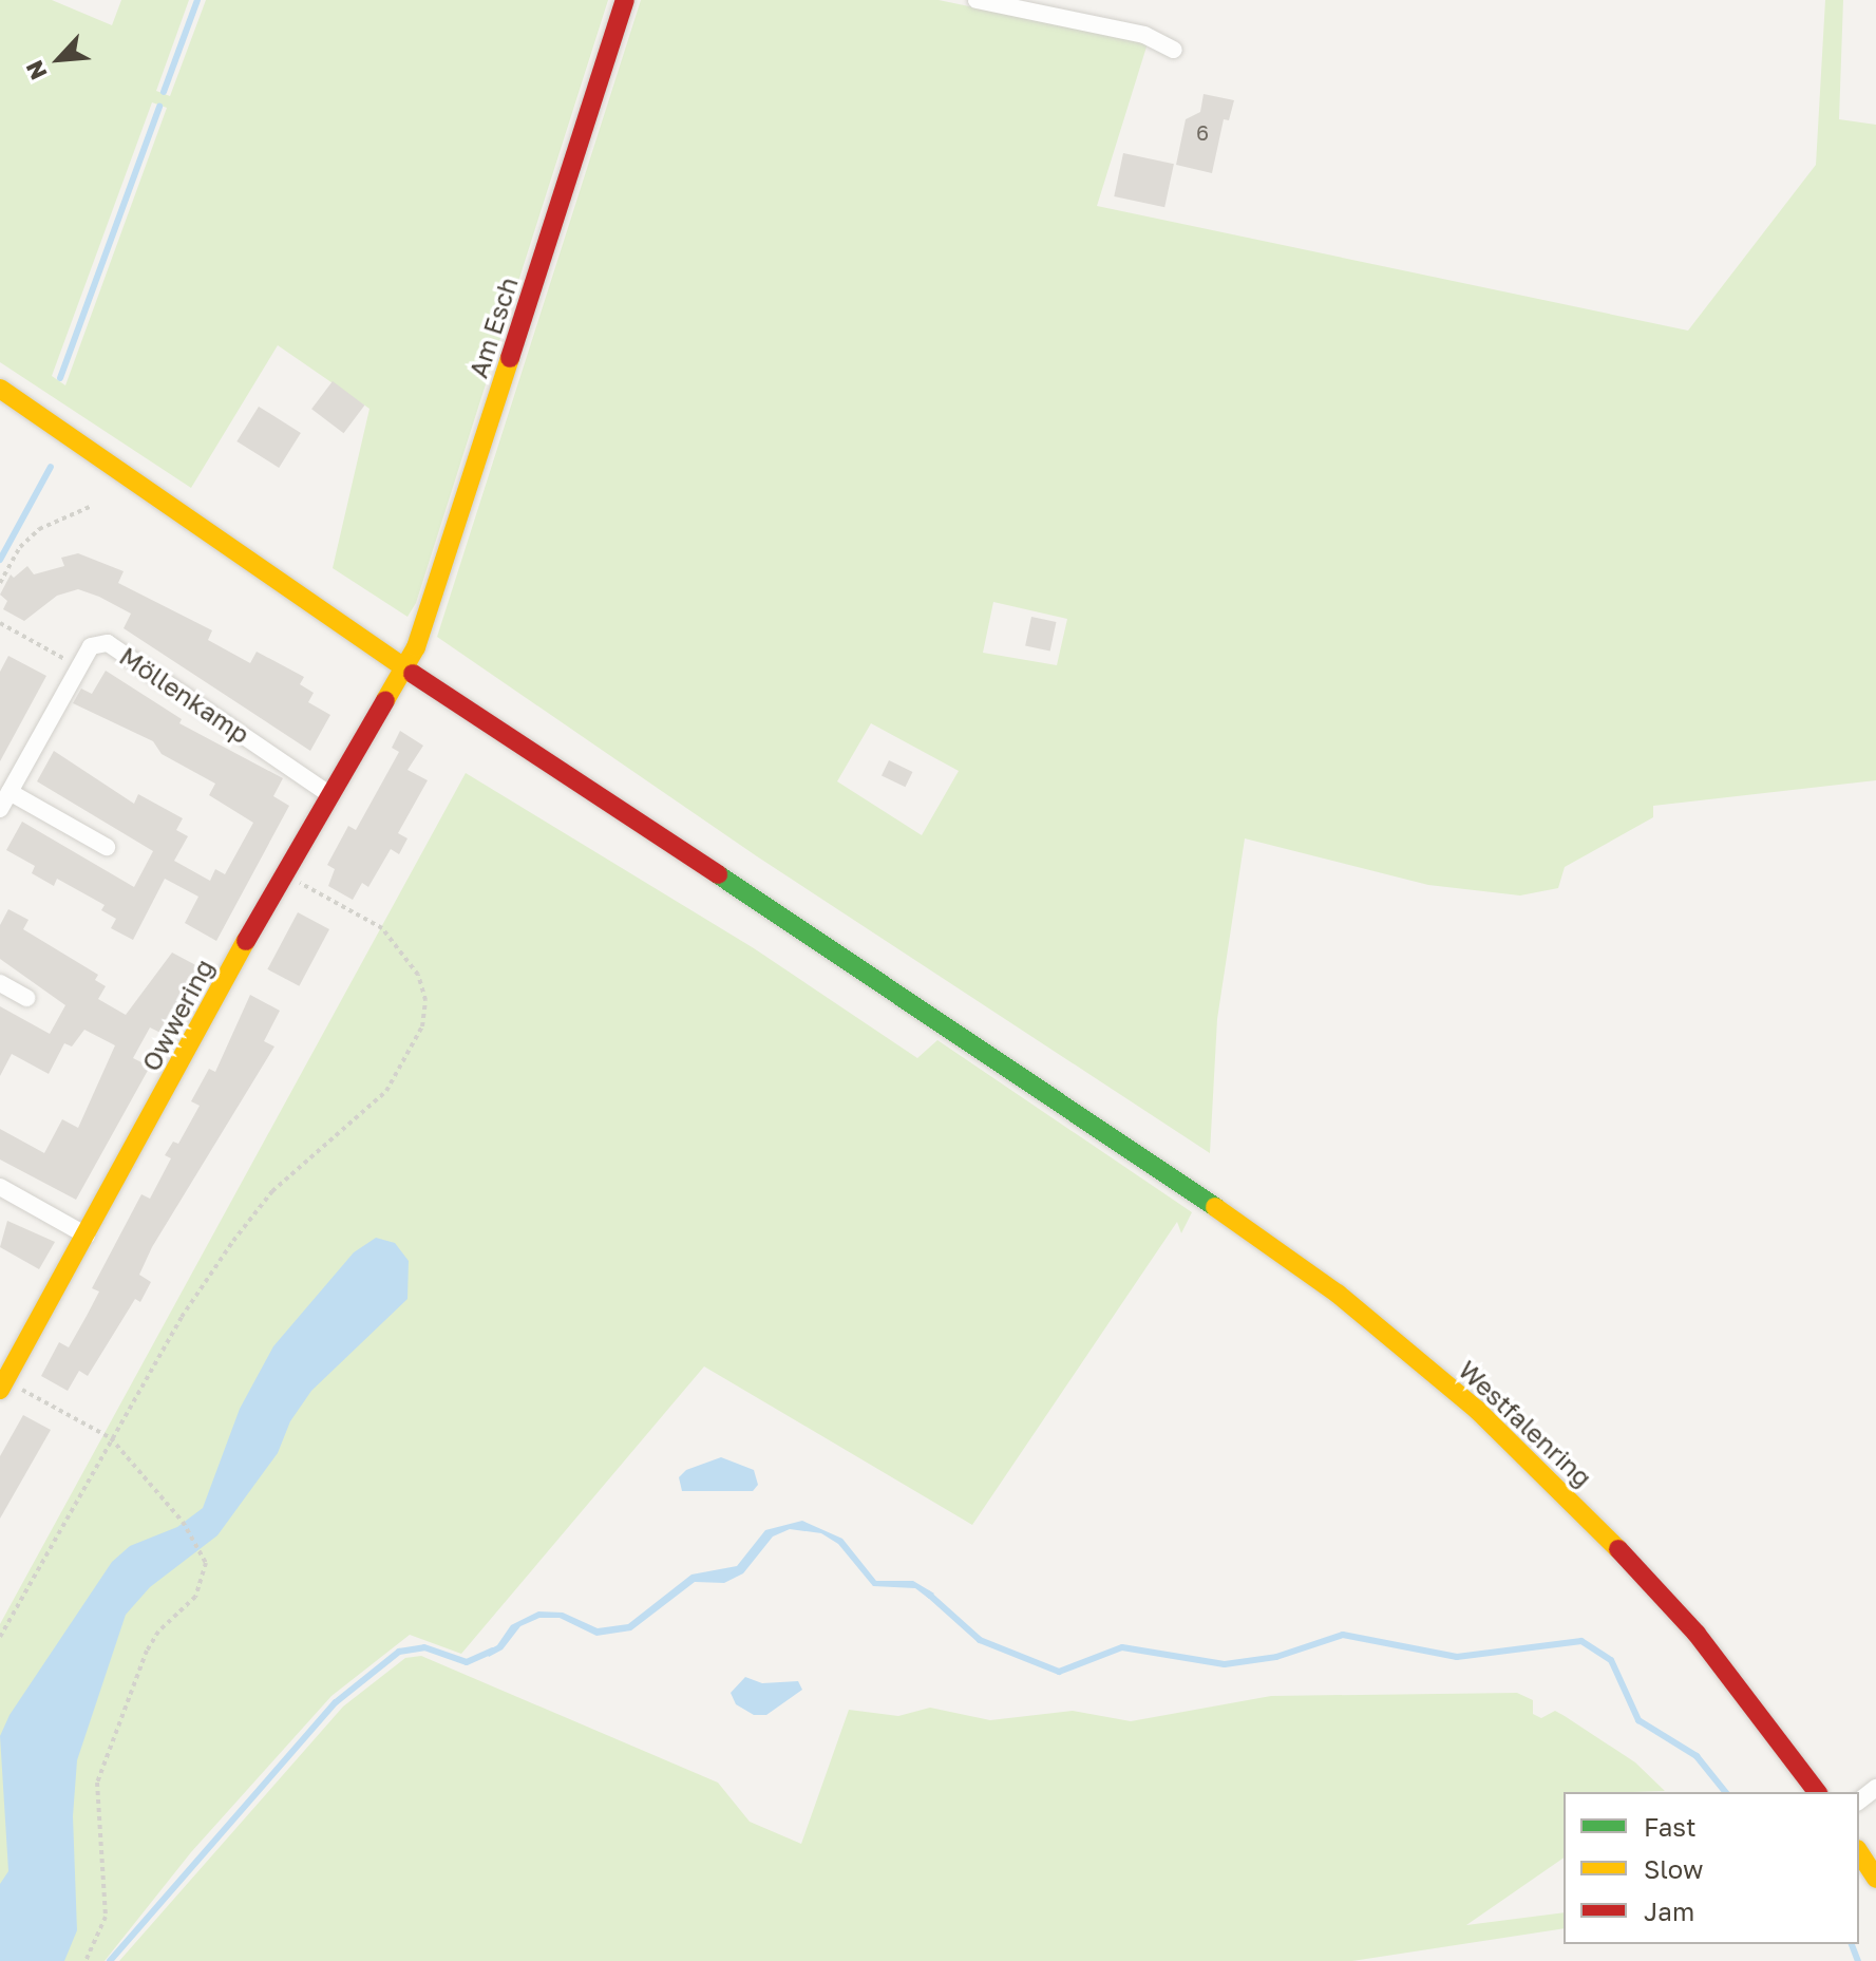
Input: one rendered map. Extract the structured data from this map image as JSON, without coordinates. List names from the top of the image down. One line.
{"streets":{"street":["Am Esch","Möllenkamp","Owwering","Westfalenring"]},"crossings":[["Am Esch","Owwering"],["Am Esch","Westfalenring"],["Möllenkamp","Owwering"],["Owwering","Westfalenring"]],"house_numbers":["6"],"legend":["Fast","Slow","Jam"],"north":"bottom left"}
